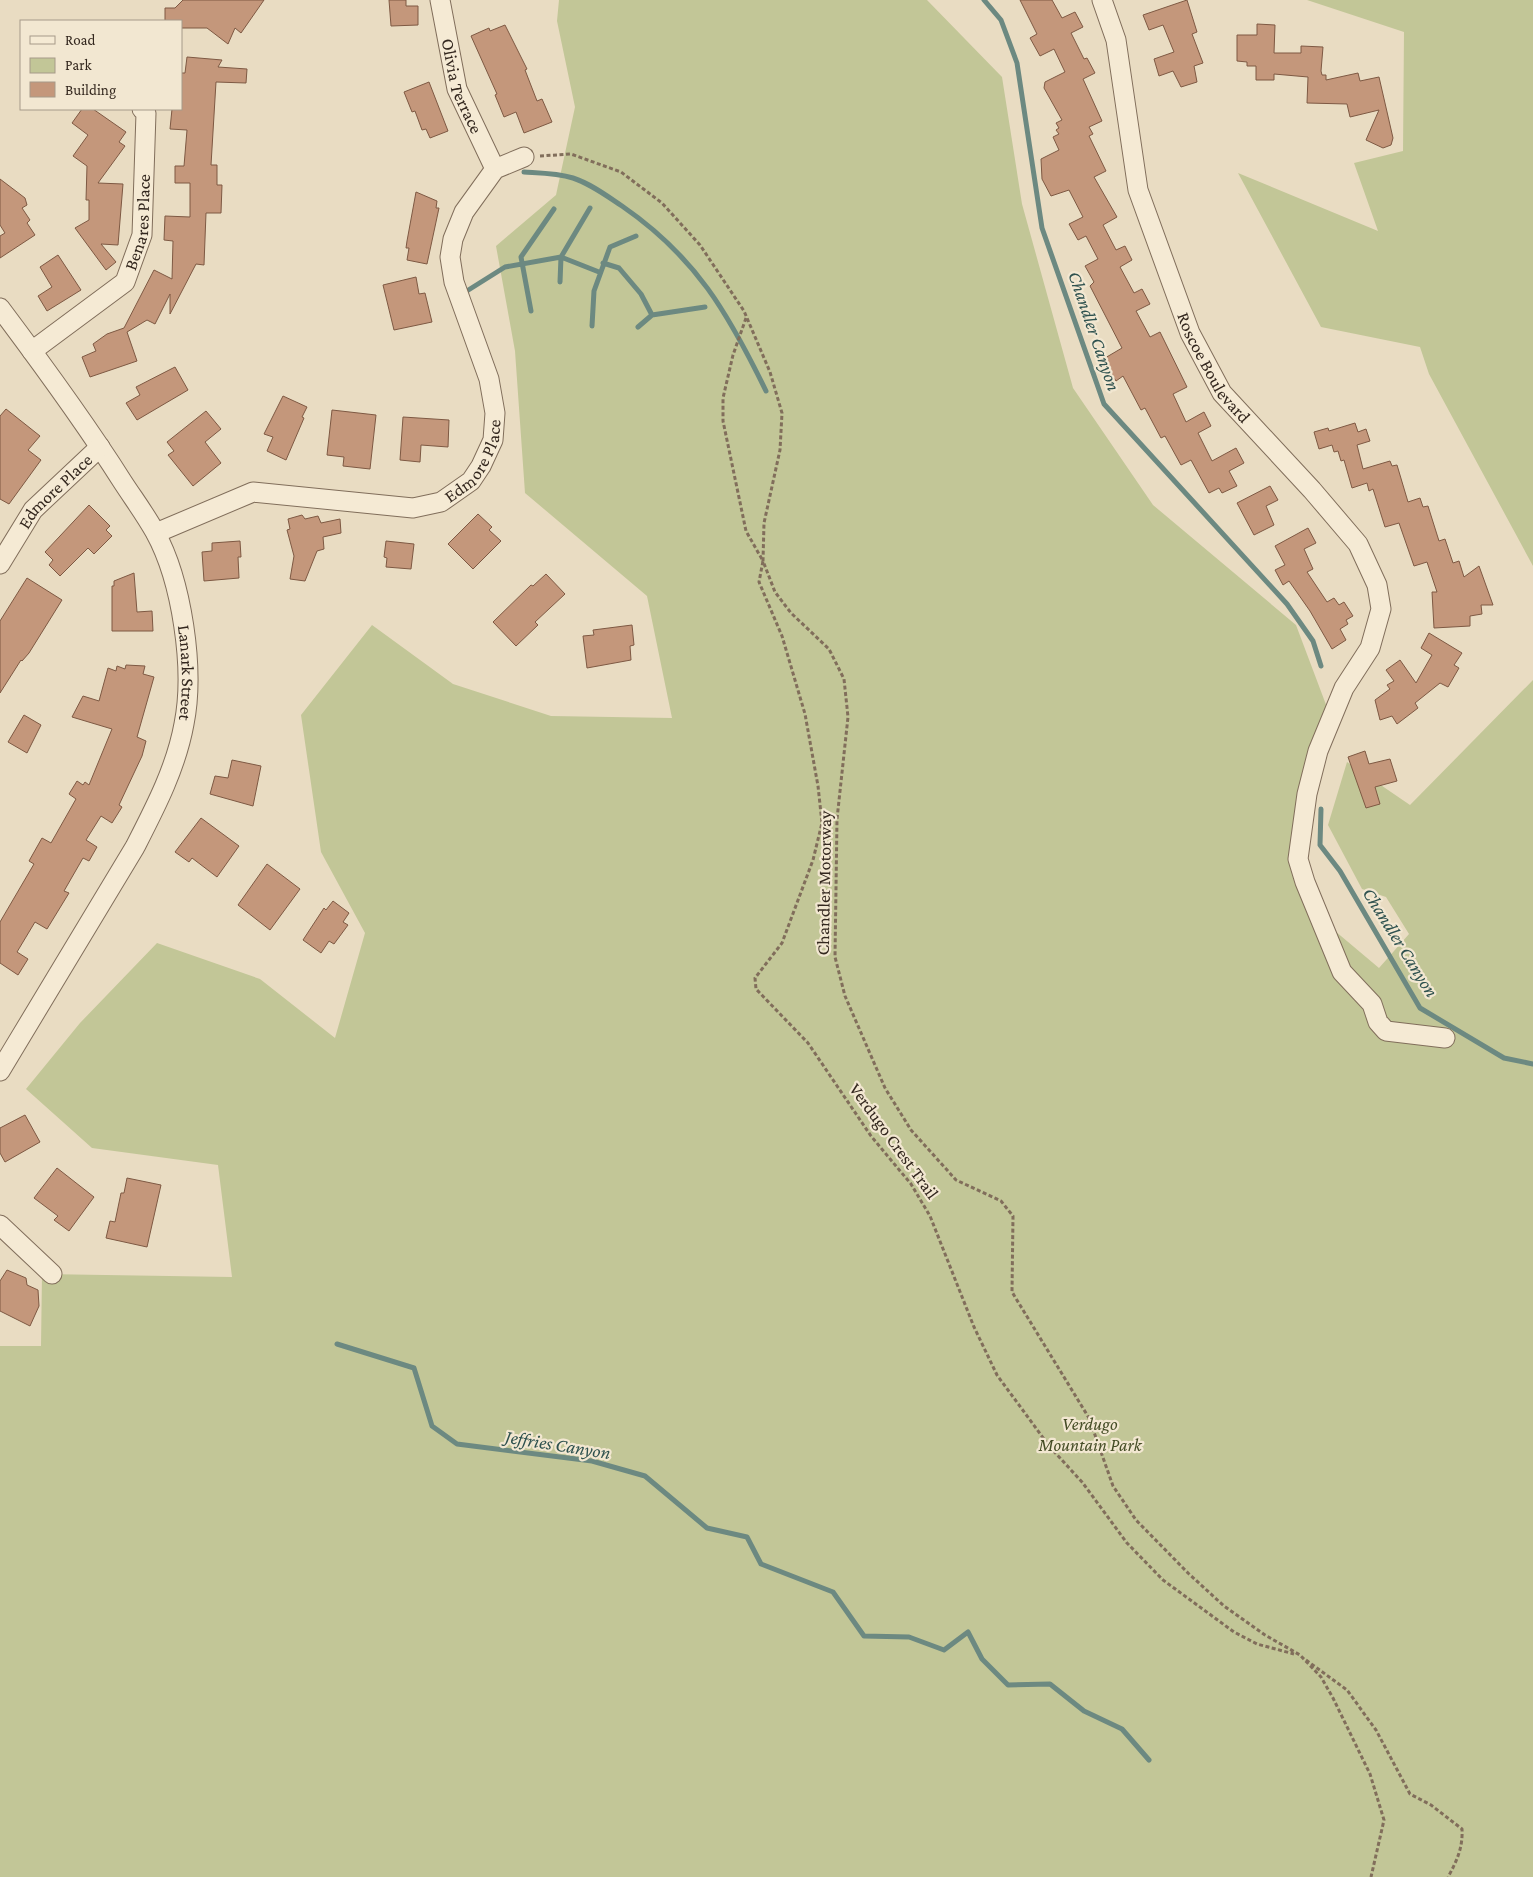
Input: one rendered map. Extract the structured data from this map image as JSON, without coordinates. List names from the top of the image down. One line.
{"streets":{"street":["Olivia Terrace","Benares Place","Roscoe Boulevard","Edmore Place","Lanark Street"],"path":["Chandler Motorway","Verdugo Crest Trail"]},"crossings":[["Olivia Terrace","Edmore Place"],["Benares Place","Lanark Street"],["Edmore Place","Lanark Street"],["Chandler Motorway","Verdugo Crest Trail"]],"water":["Chandler Canyon","Jeffries Canyon"],"parks":["Verdugo Mountain Park"],"legend":["Road","Park","Building"]}
